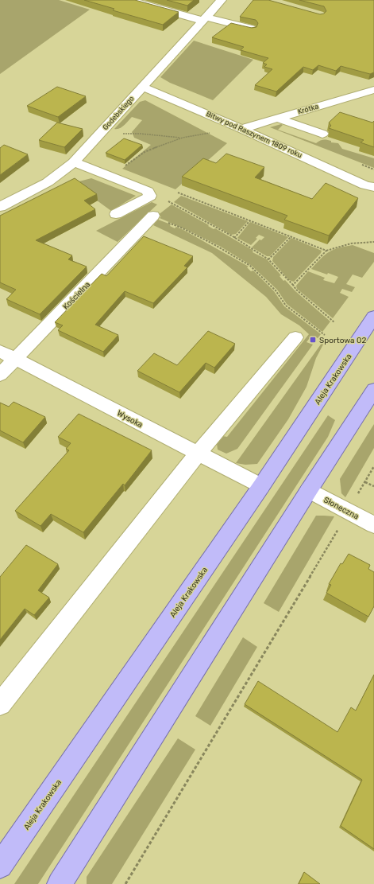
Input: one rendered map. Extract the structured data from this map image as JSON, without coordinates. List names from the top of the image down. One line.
{"streets":{"main road":["Aleja Krakowska"],"street":["Krótka","Godebskiego","Bitwy pod Raszynem 1809 roku","Kościelna","Wysoka","Słoneczna"]},"crossings":[["Krótka","Bitwy pod Raszynem 1809 roku"],["Godebskiego","Bitwy pod Raszynem 1809 roku"],["Kościelna","Wysoka"],["Aleja Krakowska","Wysoka"]],"places":{"transit":["Sportowa 02"]}}
